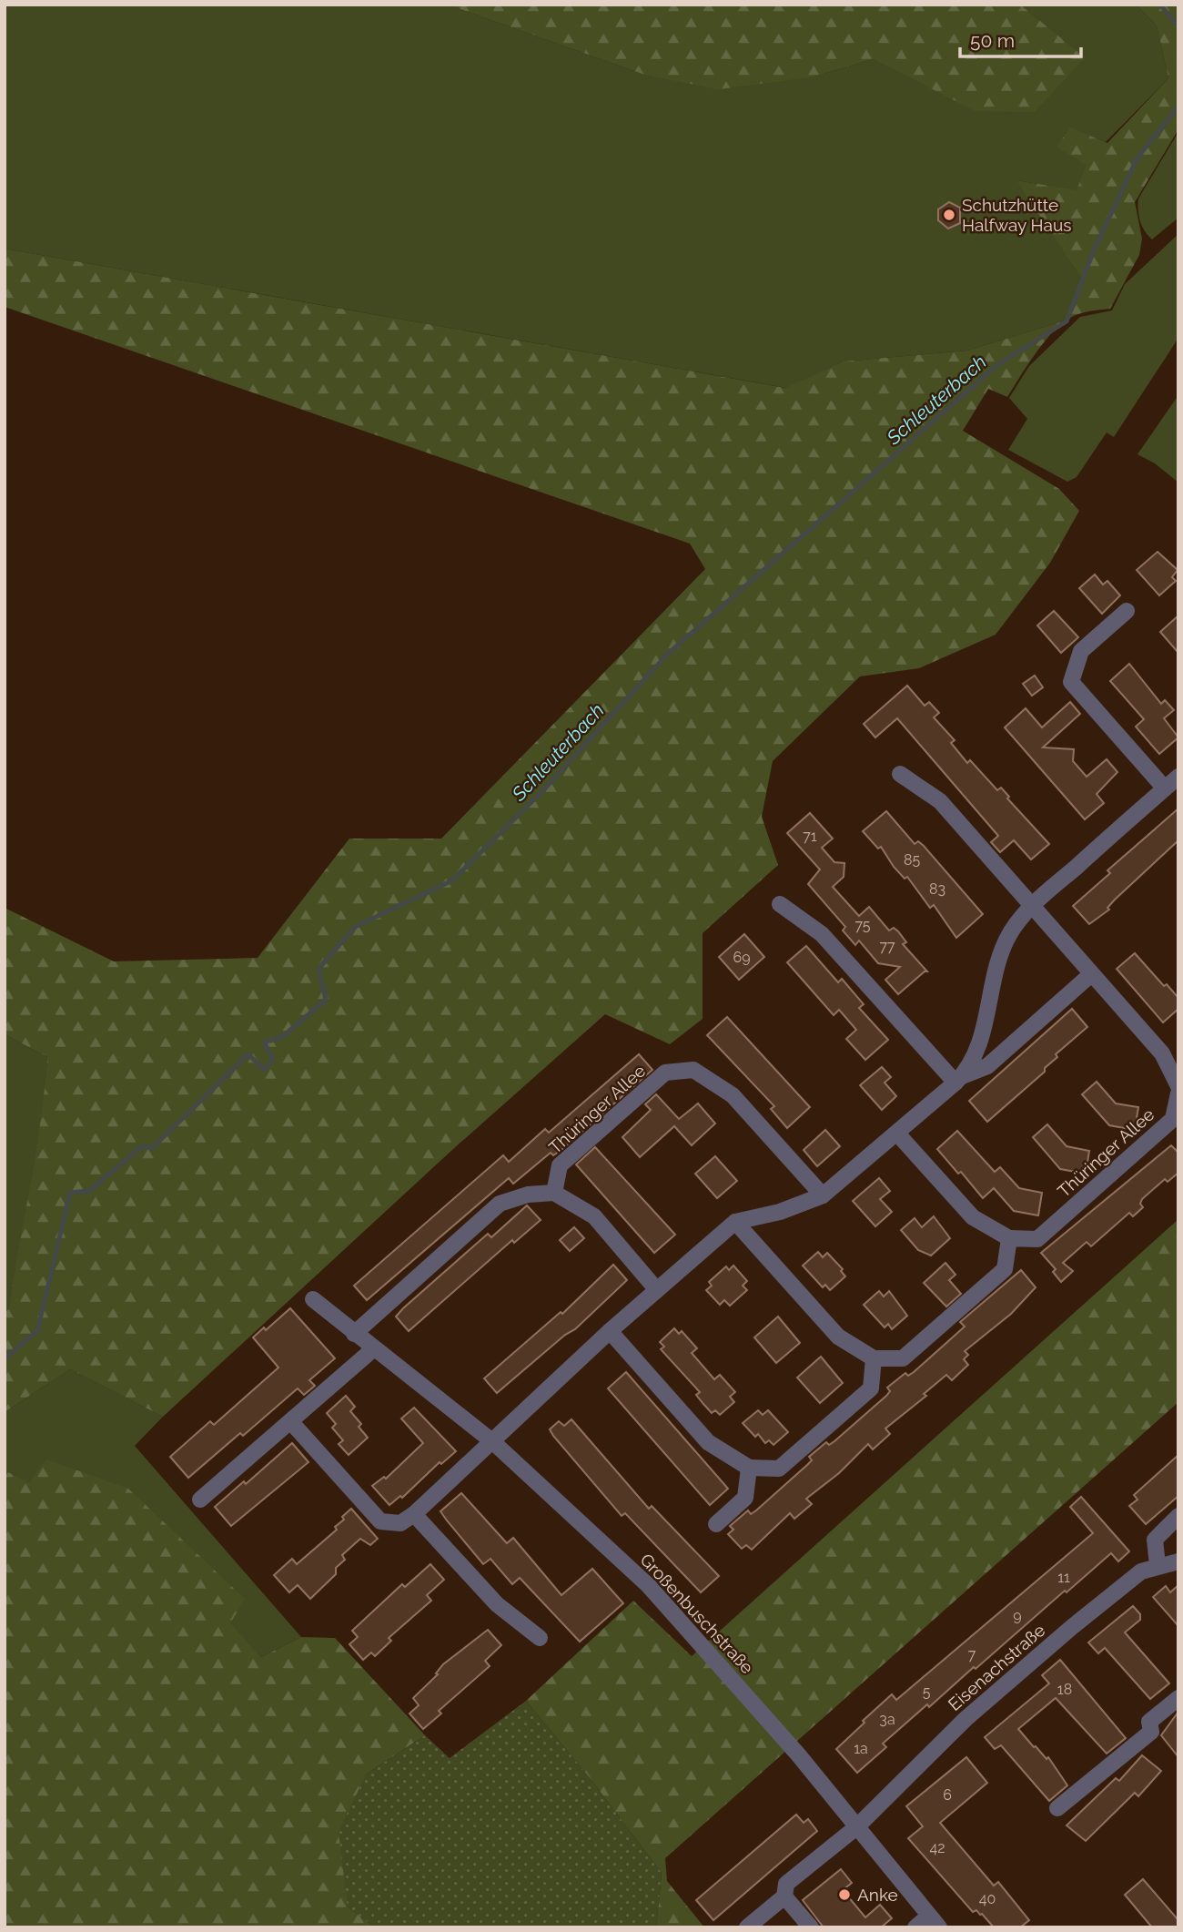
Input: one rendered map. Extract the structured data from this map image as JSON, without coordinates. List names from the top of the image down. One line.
{"streets":{"street":["Thüringer Allee","Großenbuschstraße","Eisenachstraße"]},"crossings":[["Großenbuschstraße","Eisenachstraße"]],"water":["Schleuterbach"],"places":["Schutzhütte Halfway Haus","Anke"],"house_numbers":["71","85","83","75","77","69","11","9","7","18","5","3a","1a","6","42","40"],"scale_bar":"50 m"}
